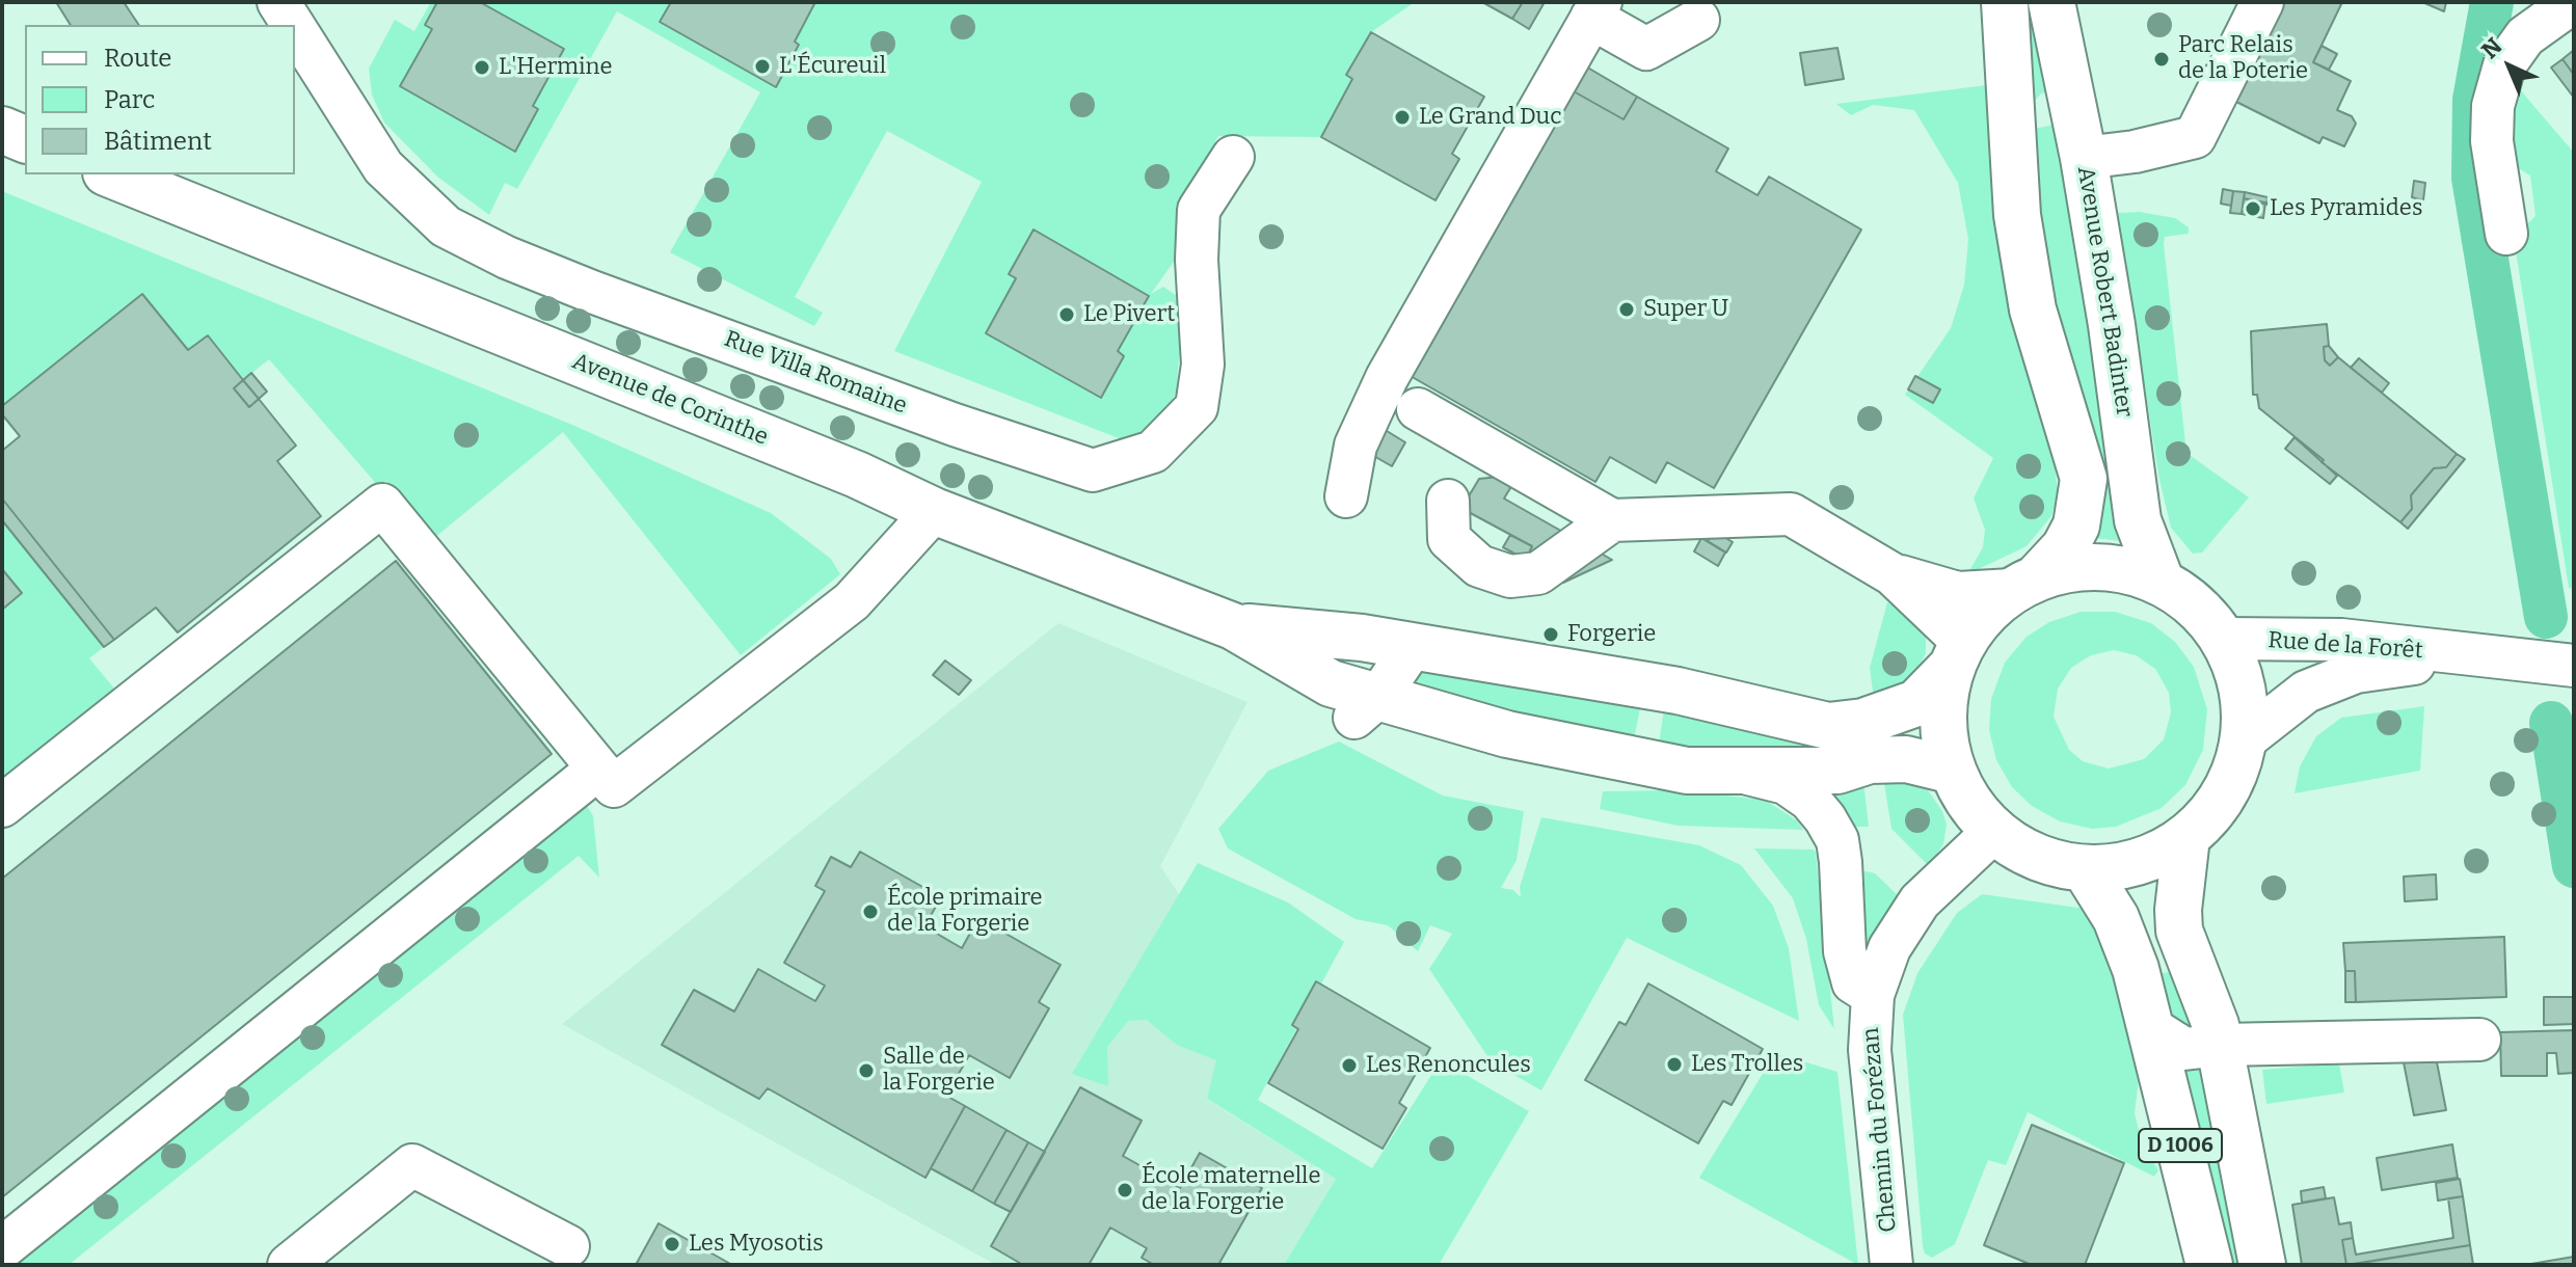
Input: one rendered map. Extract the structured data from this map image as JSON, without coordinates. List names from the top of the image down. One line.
{"streets":{"main road":["Avenue Robert Badinter","Avenue de Corinthe","D 1006"],"street":["Rue Villa Romaine","Rue de la Forêt","Chemin du Forézan"]},"places":["Parc Relais de la Poterie","L'Écureuil","L'Hermine","Le Grand Duc","Les Pyramides","Super U","Le Pivert","Forgerie","École primaire de la Forgerie","Les Trolles","Les Renoncules","Salle de la Forgerie","École maternelle de la Forgerie","Les Myosotis"],"legend":["Route","Parc","Bâtiment"],"north":"top left"}
